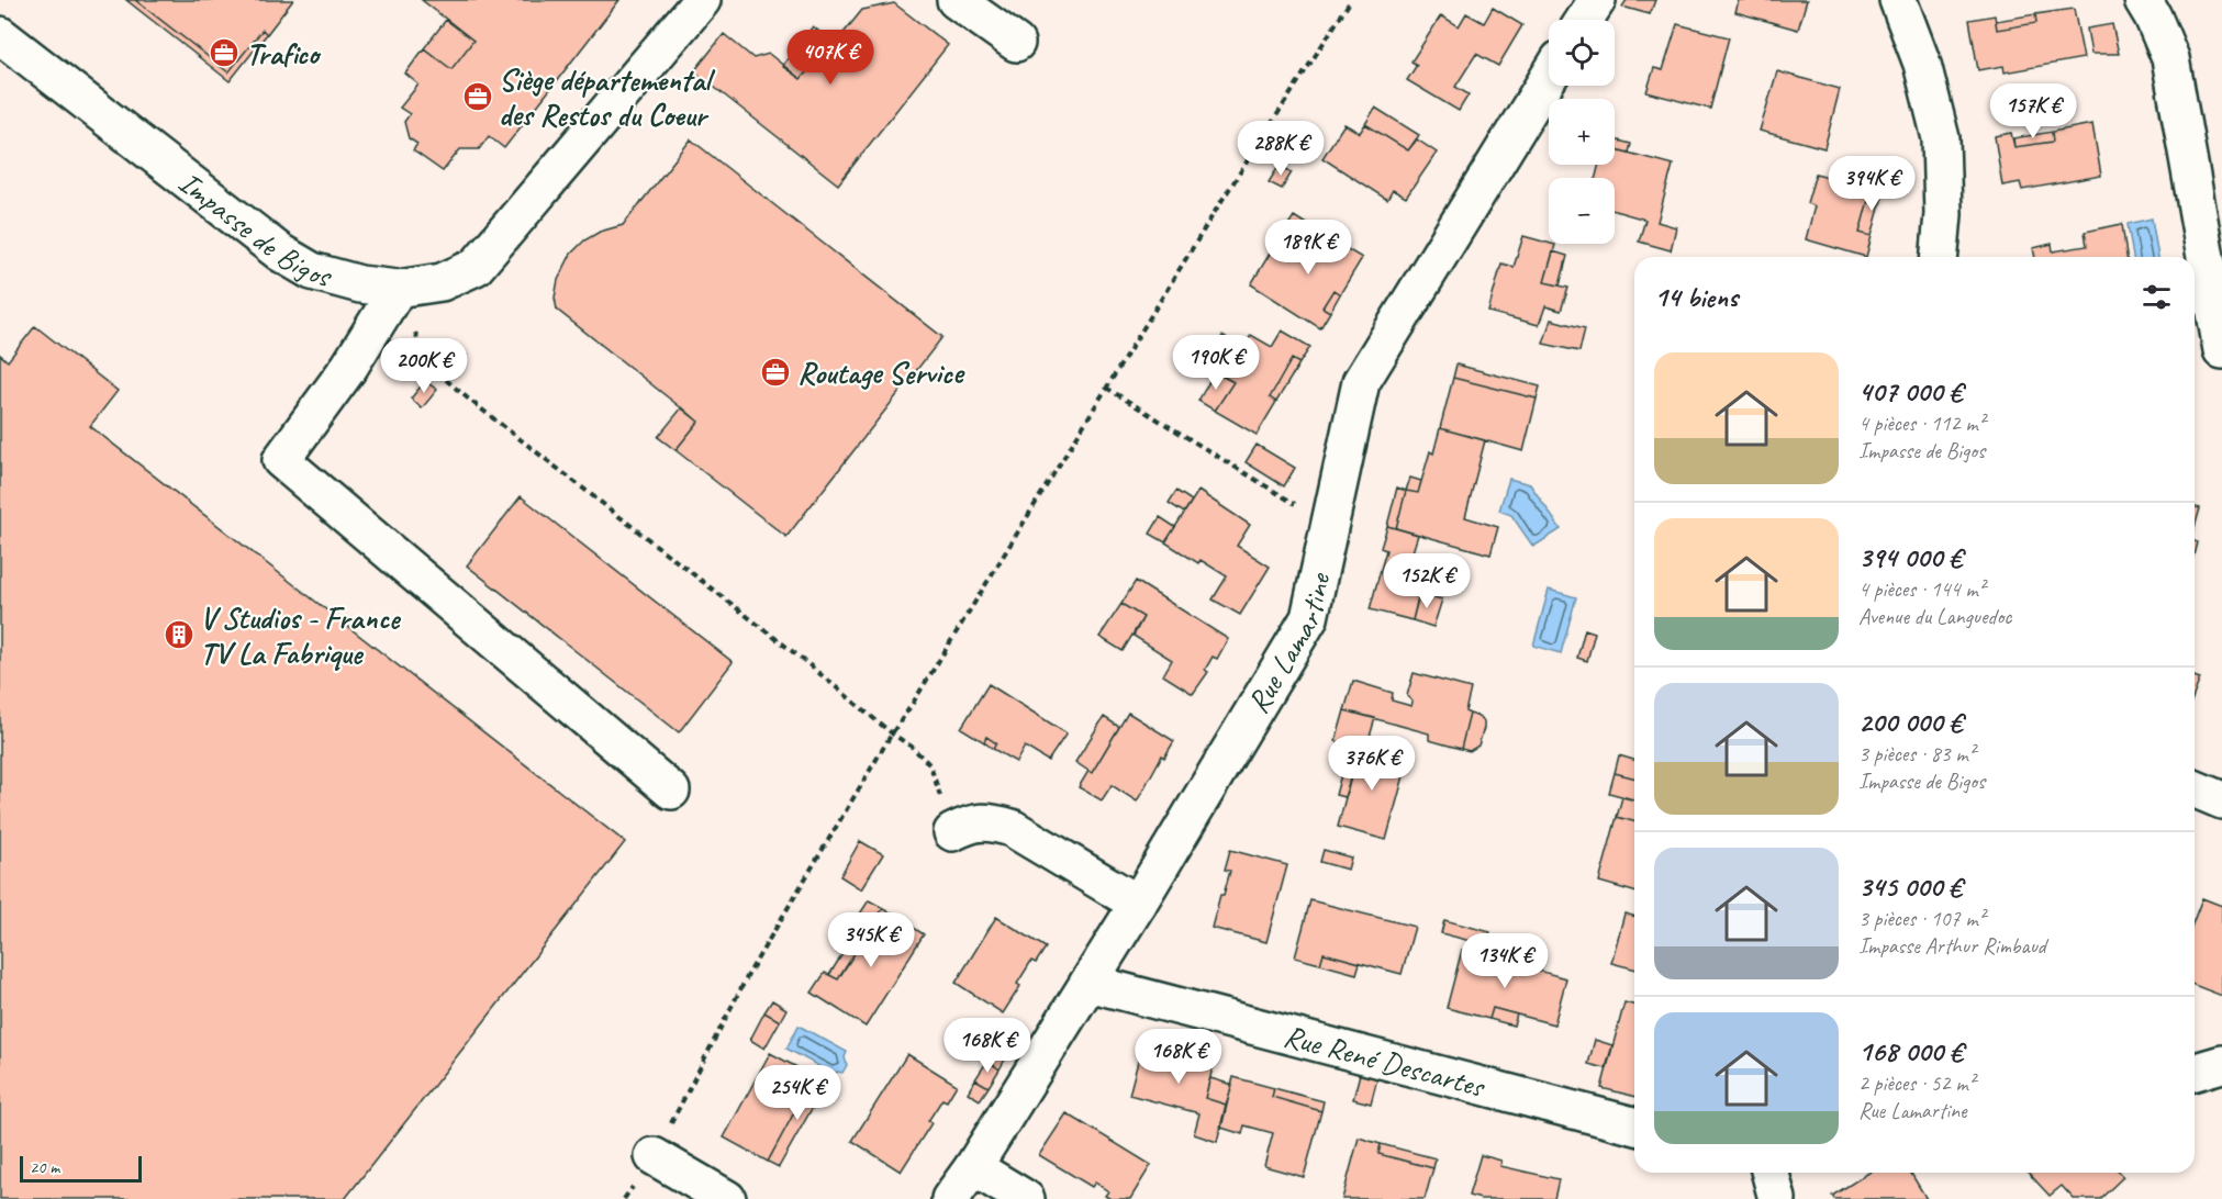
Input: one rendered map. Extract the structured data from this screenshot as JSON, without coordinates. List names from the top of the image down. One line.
{"streets":{"street":["Impasse de Bigos","Rue Lamartine","Rue René Descartes"]},"crossings":[["Rue Lamartine","Rue René Descartes"]],"places":{"office":["Trafico","Siège départemental des Restos du Coeur","Routage Service"],"building":["V Studios - France TV La Fabrique"]},"scale_bar":"20 m","page":{"map_buttons":["+","−"],"price":["407K €","157K €","288K €","394K €","189K €","190K €","200K €","152K €","376K €","345K €","134K €","168K €","168K €","254K €"],"heading":"14 biens","list":[{"name":"407 000 €","note":"4 pièces · 112 m² · Impasse de Bigos"},{"name":"394 000 €","note":"4 pièces · 144 m² · Avenue du Languedoc"},{"name":"200 000 €","note":"3 pièces · 83 m² · Impasse de Bigos"},{"name":"345 000 €","note":"3 pièces · 107 m² · Impasse Arthur Rimbaud"},{"name":"168 000 €","note":"2 pièces · 52 m² · Rue Lamartine"}],"scale":"20 m"}}
